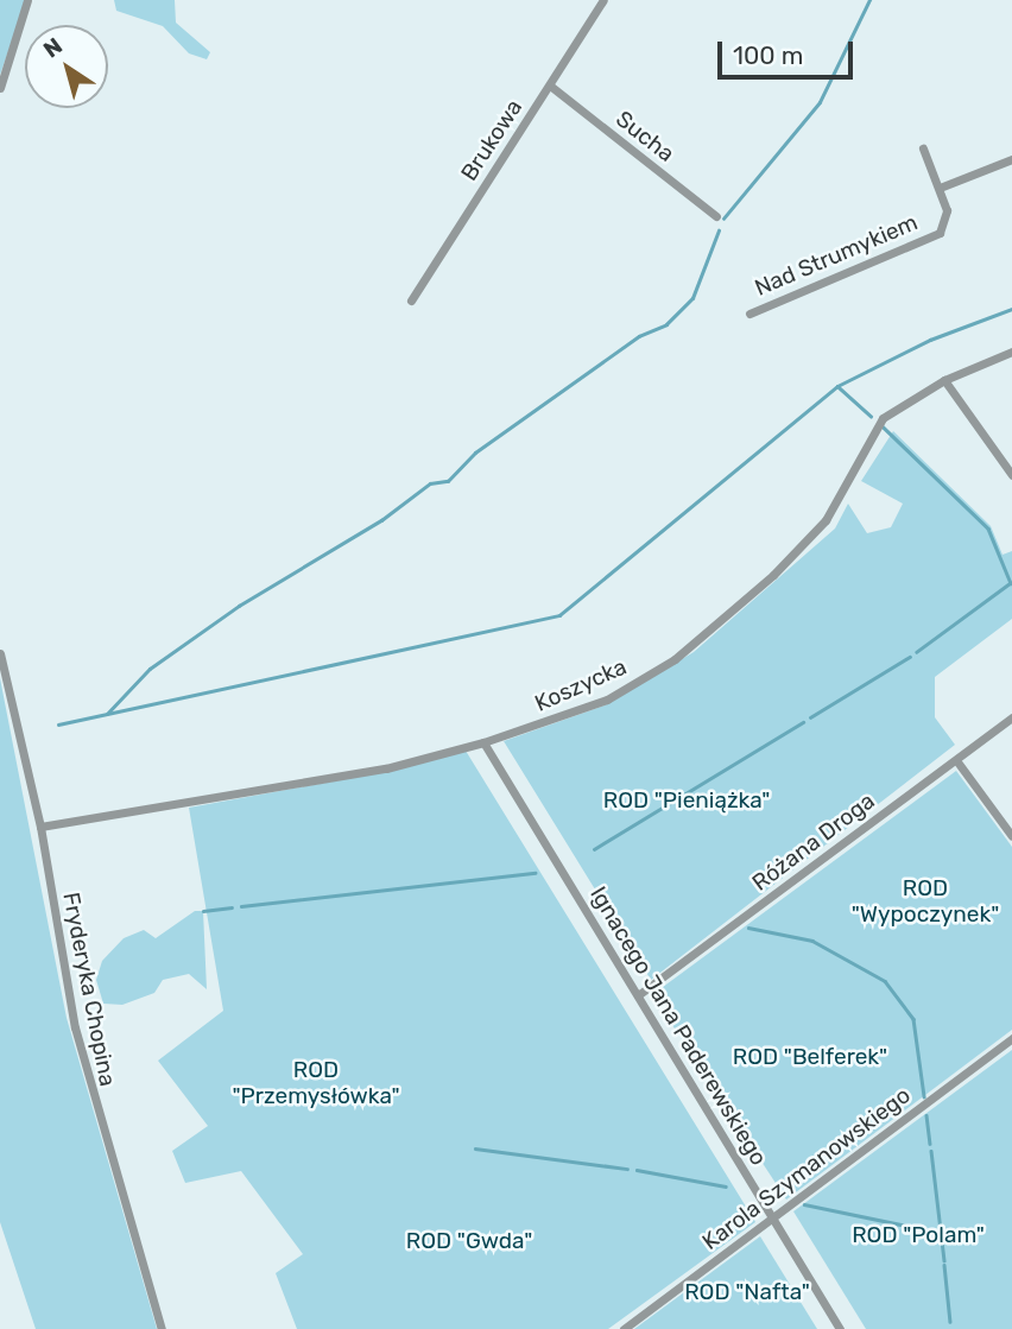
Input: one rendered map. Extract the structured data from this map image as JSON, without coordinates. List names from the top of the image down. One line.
{"streets":{"street":["Sucha","Brukowa","Nad Strumykiem","Koszycka","Różana Droga","Fryderyka Chopina","Ignacego Jana Paderewskiego","Karola Szymanowskiego"]},"crossings":[["Sucha","Brukowa"],["Koszycka","Fryderyka Chopina"],["Koszycka","Ignacego Jana Paderewskiego"],["Różana Droga","Ignacego Jana Paderewskiego"],["Ignacego Jana Paderewskiego","Karola Szymanowskiego"]],"parks":["ROD \"Pieniążka\"","ROD \"Wypoczynek\"","ROD \"Belferek\"","ROD \"Przemysłówka\"","ROD \"Polam\"","ROD \"Gwda\"","ROD \"Nafta\""],"scale_bar":"100 m","north":"top left"}
